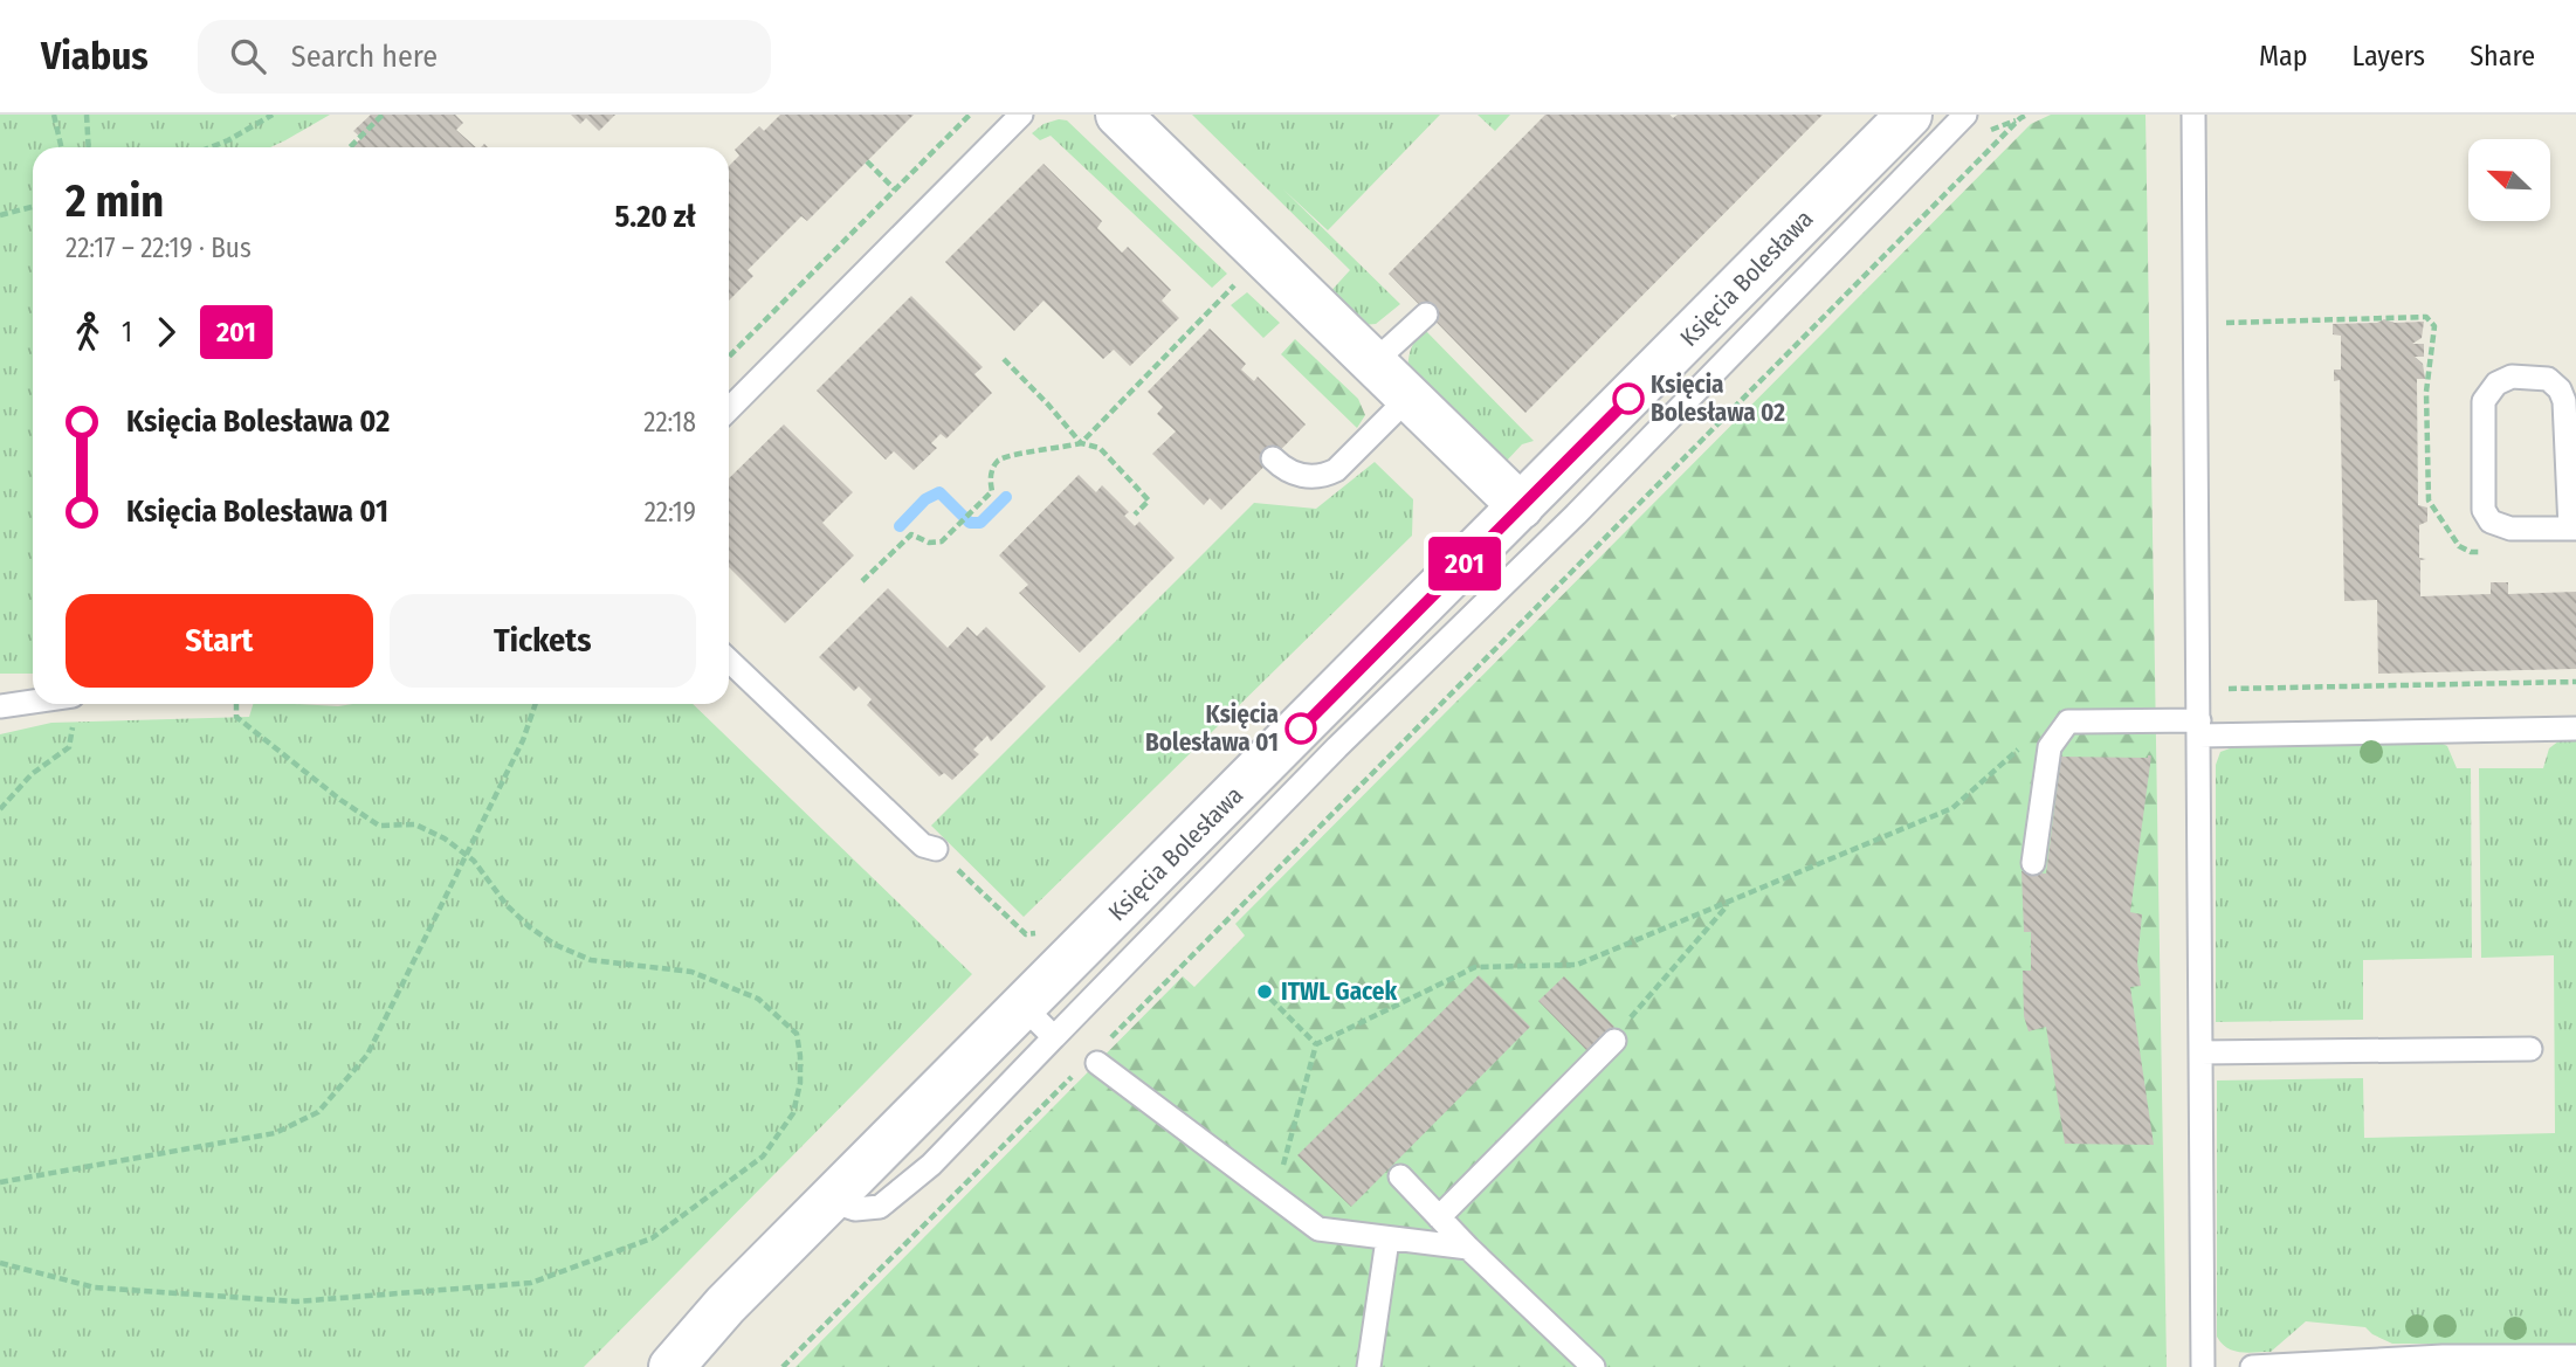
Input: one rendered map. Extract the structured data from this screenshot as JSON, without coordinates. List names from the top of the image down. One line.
{"streets":{"street":["Księcia Bolesława"]},"places":["Księcia Bolesława 02","Księcia Bolesława 01","ITWL Gacek"],"lines":["bus line 201"],"north":"top left","page":{"header":"Viabus","search":"Search here","nav":["Map","Layers","Share"],"on_map":"201","heading":["2 min","22:17 – 22:19 · Bus","5.20 zł"],"legs":["1","201"],"list":[{"name":"Księcia Bolesława 02","value":"22:18"},{"name":"Księcia Bolesława 01","value":"22:19"}],"buttons":["Start","Tickets"]}}
